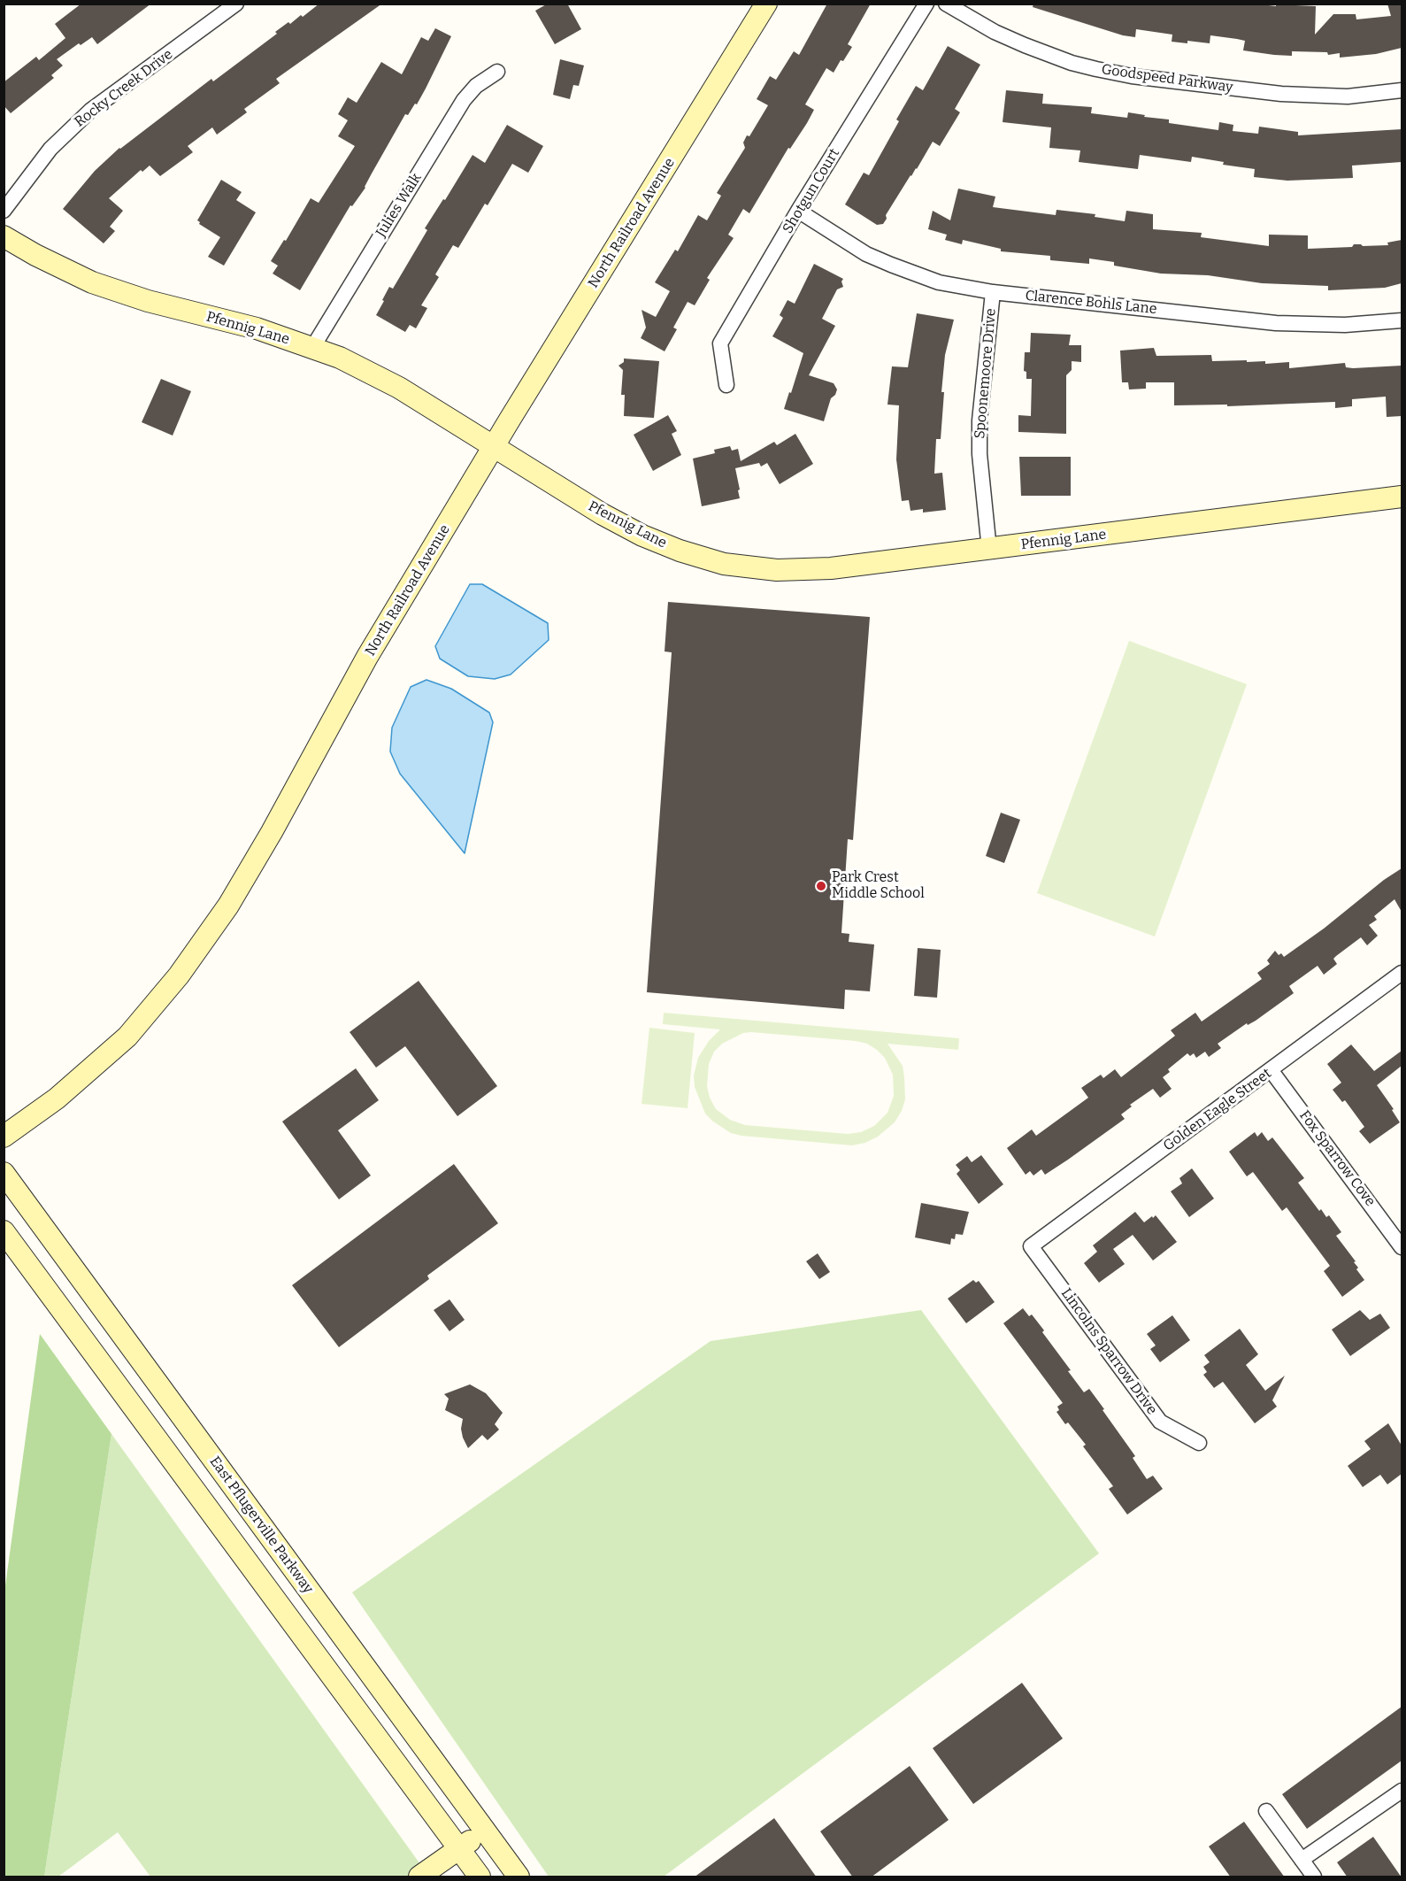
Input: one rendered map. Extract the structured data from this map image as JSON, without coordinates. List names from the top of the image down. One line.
{"streets":{"street":["Goodspeed Parkway","Rocky Creek Drive","Shotgun Court","Julies Walk","North Railroad Avenue","Clarence Bohls Lane","Pfennig Lane","Spoonemoore Drive","Golden Eagle Street","Fox Sparrow Cove","Lincolns Sparrow Drive","East Pflugerville Parkway"]},"crossings":[["Shotgun Court","Clarence Bohls Lane"],["Julies Walk","Pfennig Lane"],["North Railroad Avenue","Pfennig Lane"],["Clarence Bohls Lane","Spoonemoore Drive"],["Pfennig Lane","Spoonemoore Drive"],["Golden Eagle Street","Fox Sparrow Cove"],["Golden Eagle Street","Lincolns Sparrow Drive"]],"places":["Park Crest Middle School"]}
